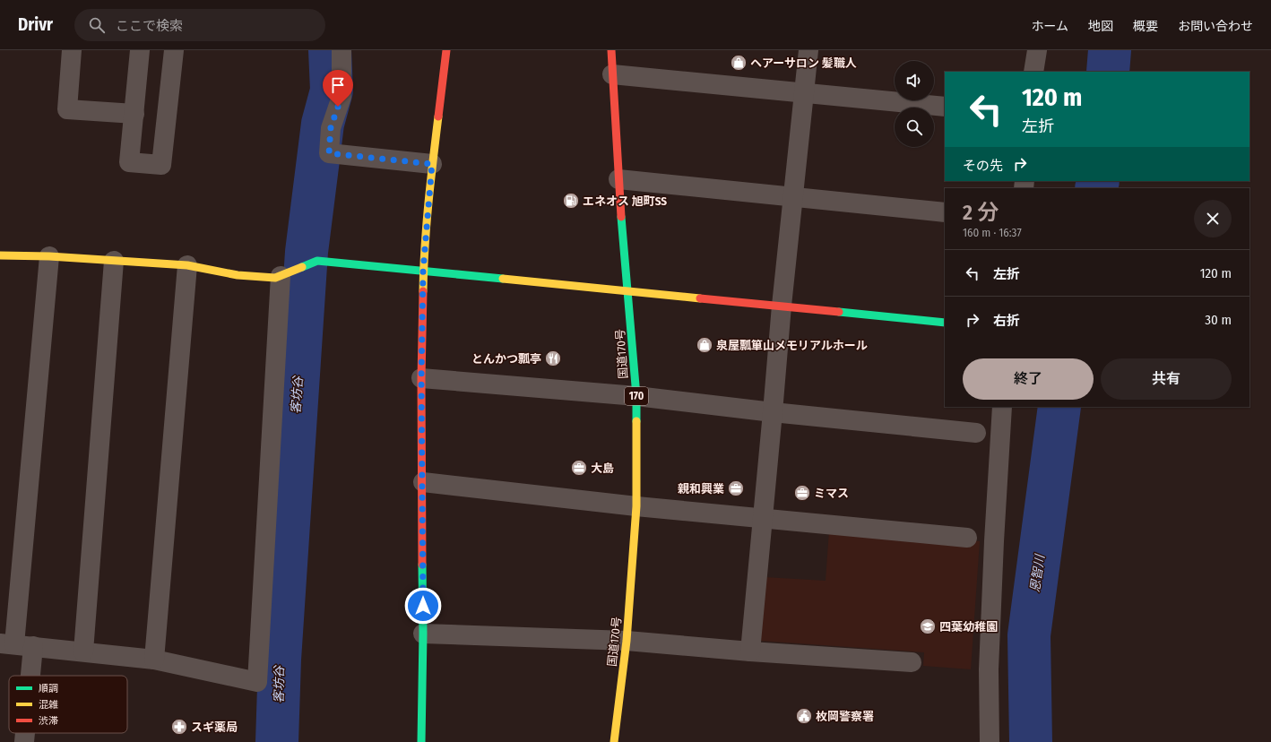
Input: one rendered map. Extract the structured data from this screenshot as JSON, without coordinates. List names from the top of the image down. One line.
{"streets":{"main road":["国道170号","170"]},"water":["客坊谷","恩智川"],"places":{"shop":["ヘアーサロン 髪職人","泉屋瓢箪山メモリアルホール"],"fuel station":["エネオス 旭町SS"],"restaurant":["とんかつ瓢亭"],"office":["大島","親和興業","ミマス"],"school or university":["四葉幼稚園"],"public building":["枚岡警察署"],"pharmacy":["スギ薬局"]},"legend":["順調","混雑","渋滞"],"page":{"header":"Drivr","search":"ここで検索","nav":["ホーム","地図","概要","お問い合わせ"],"turn":["120 m","左折"],"then":"その先","heading":["2 分","160 m · 16:37"],"list":[{"name":"左折","value":"120 m"},{"name":"右折","value":"30 m"}],"buttons":["終了","共有"]}}
